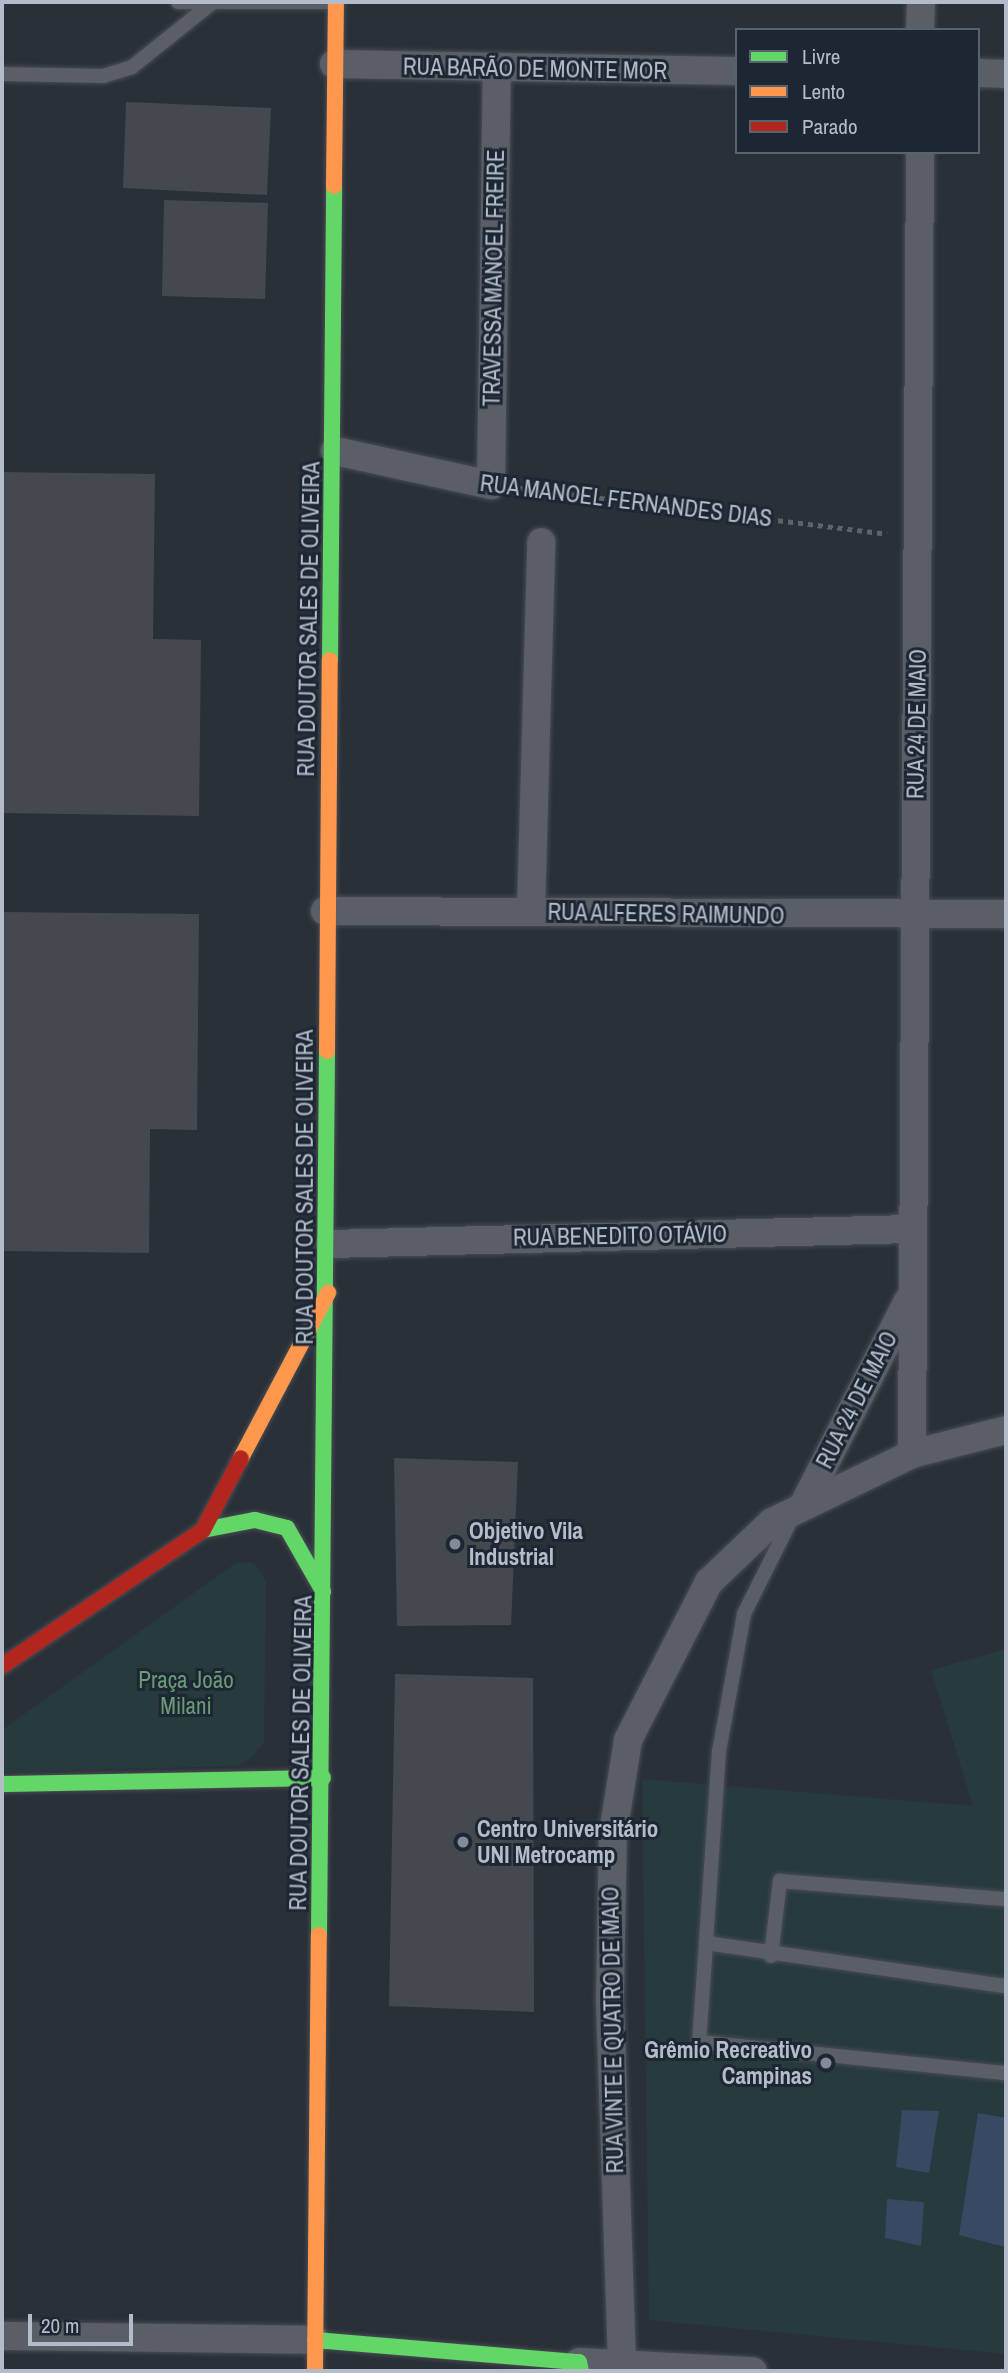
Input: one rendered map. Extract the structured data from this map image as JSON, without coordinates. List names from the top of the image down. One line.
{"streets":{"main road":["RUA DOUTOR SALES DE OLIVEIRA"],"street":["RUA BARÃO DE MONTE MOR","TRAVESSA MANOEL FREIRE","RUA MANOEL FERNANDES DIAS","RUA 24 DE MAIO","RUA ALFERES RAIMUNDO","RUA BENEDITO OTÁVIO","RUA VINTE E QUATRO DE MAIO"]},"crossings":[["RUA BARÃO DE MONTE MOR","TRAVESSA MANOEL FREIRE"],["RUA BARÃO DE MONTE MOR","RUA DOUTOR SALES DE OLIVEIRA"],["TRAVESSA MANOEL FREIRE","RUA MANOEL FERNANDES DIAS"],["RUA MANOEL FERNANDES DIAS","RUA DOUTOR SALES DE OLIVEIRA"],["RUA MANOEL FERNANDES DIAS","RUA 24 DE MAIO"],["RUA DOUTOR SALES DE OLIVEIRA","RUA ALFERES RAIMUNDO"],["RUA DOUTOR SALES DE OLIVEIRA","RUA BENEDITO OTÁVIO"],["RUA 24 DE MAIO","RUA ALFERES RAIMUNDO"],["RUA 24 DE MAIO","RUA BENEDITO OTÁVIO"],["RUA 24 DE MAIO","RUA VINTE E QUATRO DE MAIO"]],"parks":["Praça João Milani"],"places":["Objetivo Vila Industrial","Centro Universitário UNI Metrocamp","Grêmio Recreativo Campinas"],"legend":["Livre","Lento","Parado"],"scale_bar":"20 m"}
